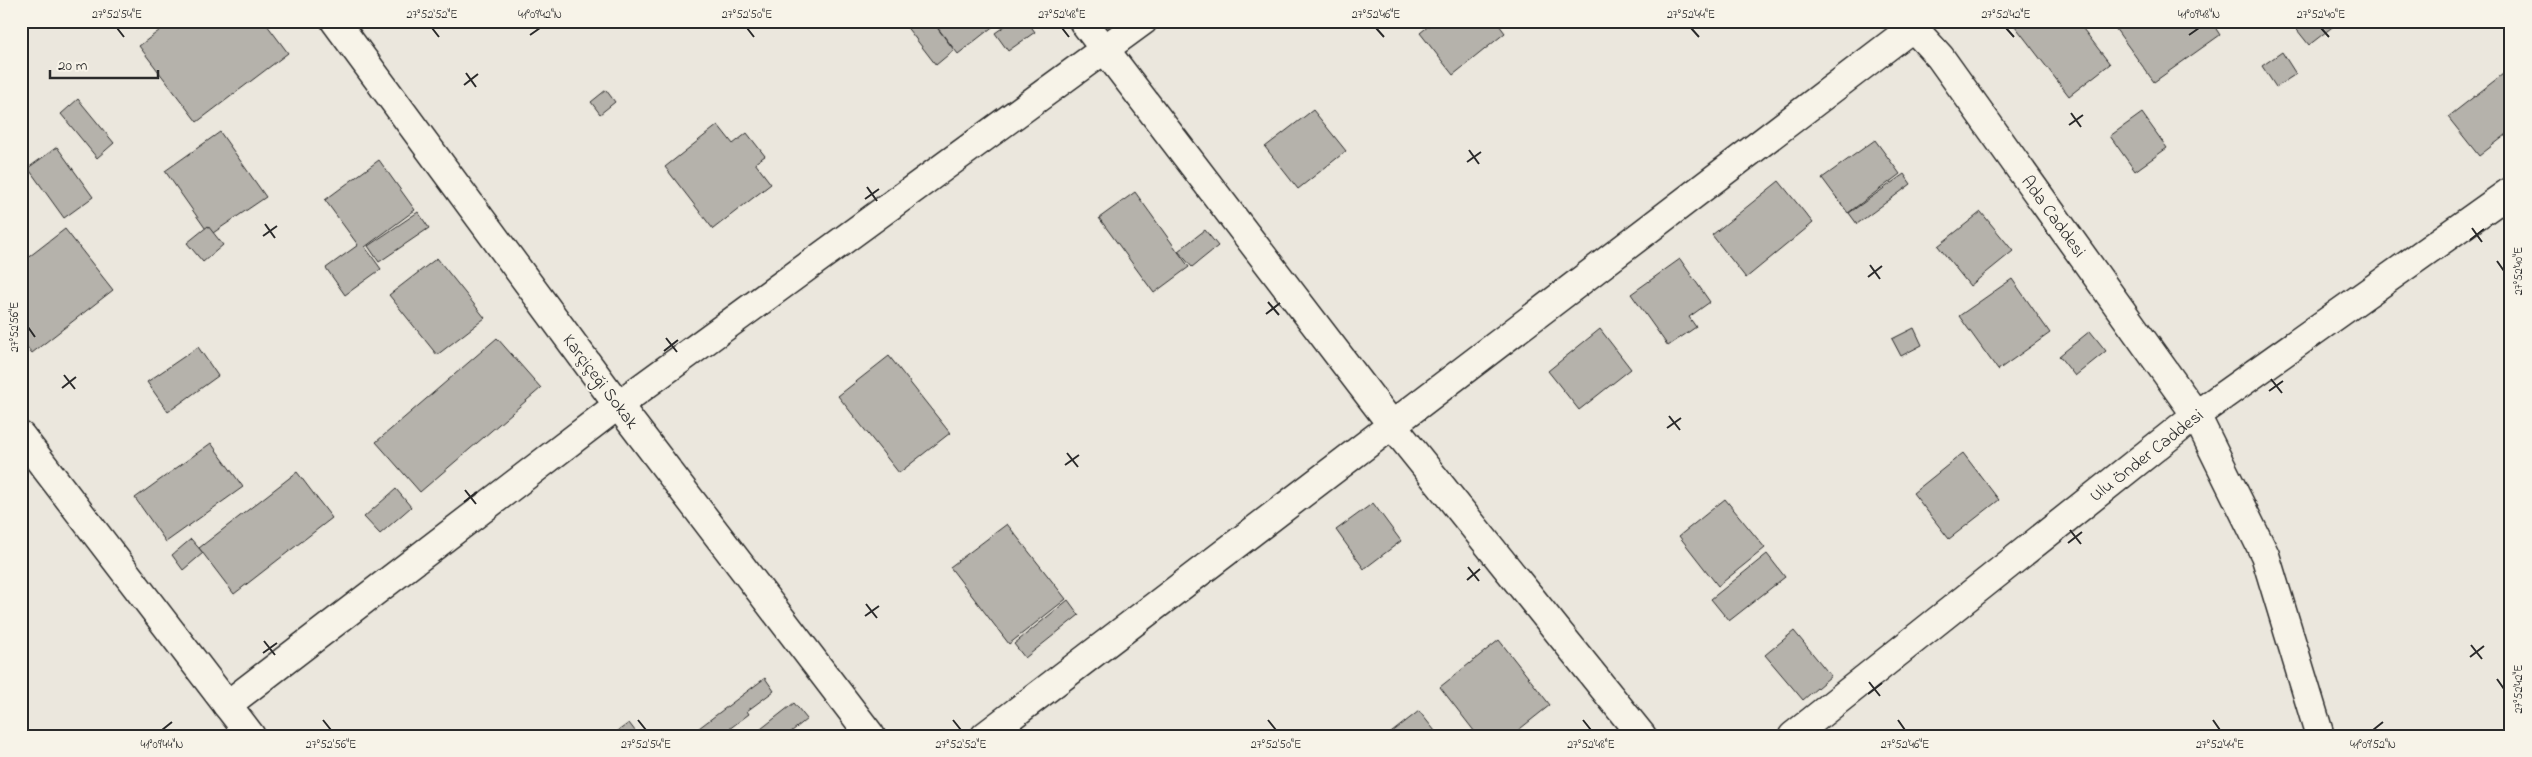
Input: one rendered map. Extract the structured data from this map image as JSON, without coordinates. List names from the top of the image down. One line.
{"streets":{"street":["Ada Caddesi","Karçiçeği Sokak","Ulu Önder Caddesi"]},"crossings":[["Ada Caddesi","Ulu Önder Caddesi"]],"scale_bar":"20 m","coordinates":["27°52'54\"E","27°52'52\"E","41°09'42\"N","27°52'50\"E","27°52'48\"E","27°52'46\"E","27°52'44\"E","27°52'42\"E","41°09'48\"N","27°52'40\"E","27°52'56\"E","41°09'44\"N","41°09'52\"N"]}
